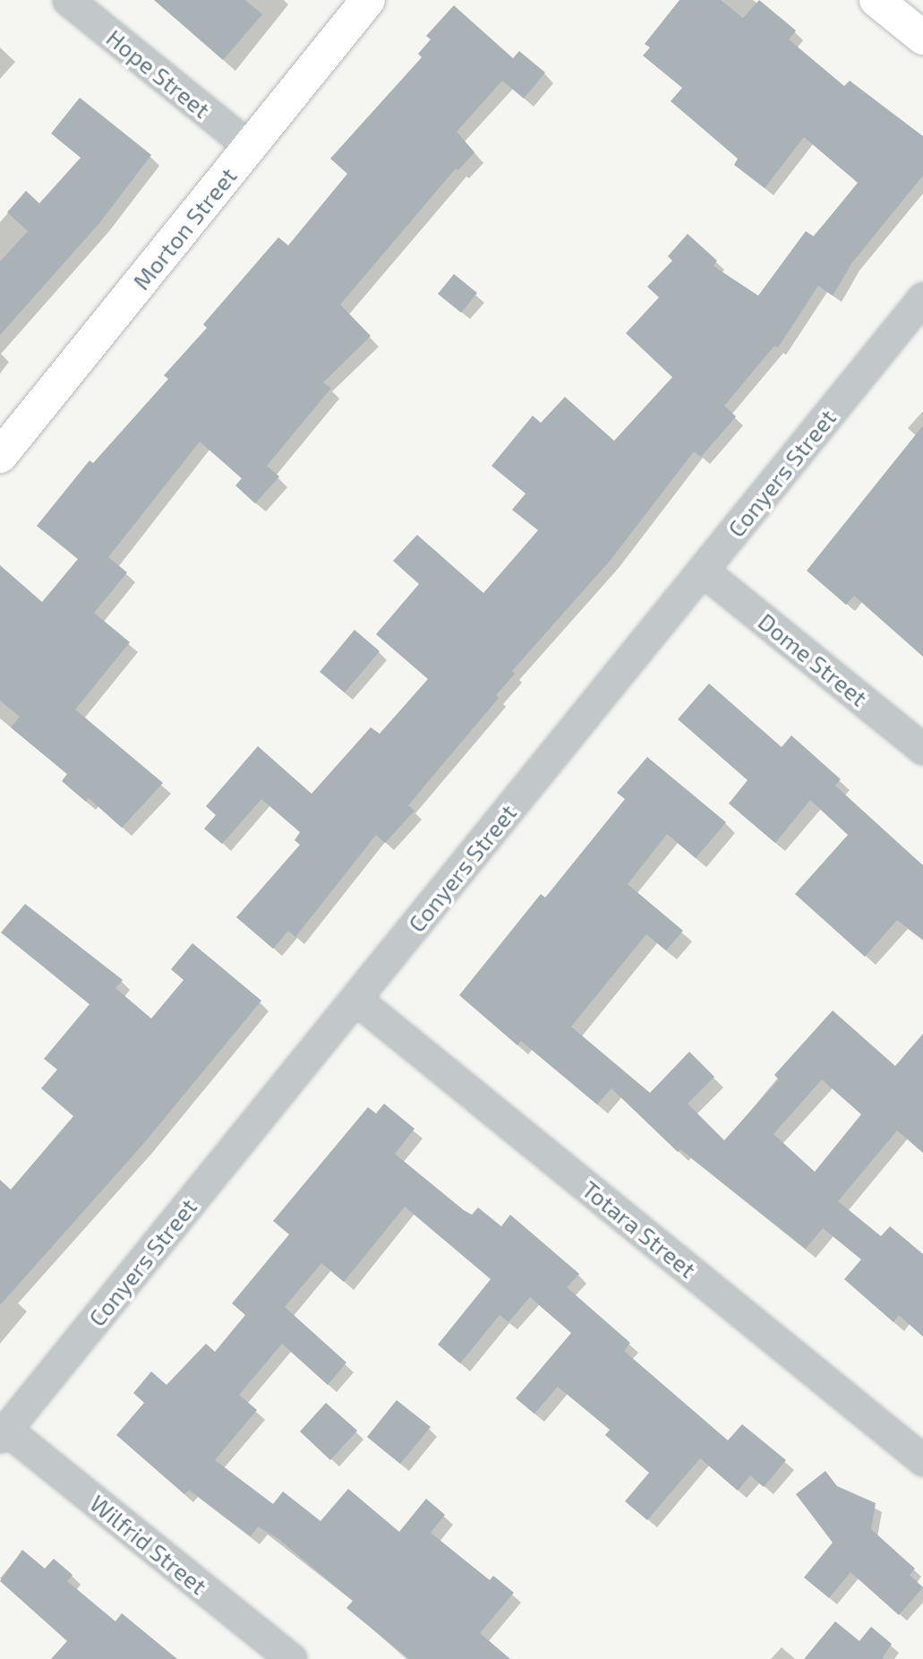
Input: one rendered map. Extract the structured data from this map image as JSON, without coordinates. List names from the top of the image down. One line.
{"streets":{"street":["Hope Street","Morton Street","Conyers Street","Dome Street","Totara Street","Wilfrid Street"]},"crossings":[["Hope Street","Morton Street"],["Conyers Street","Dome Street"],["Conyers Street","Totara Street"],["Conyers Street","Wilfrid Street"]]}
